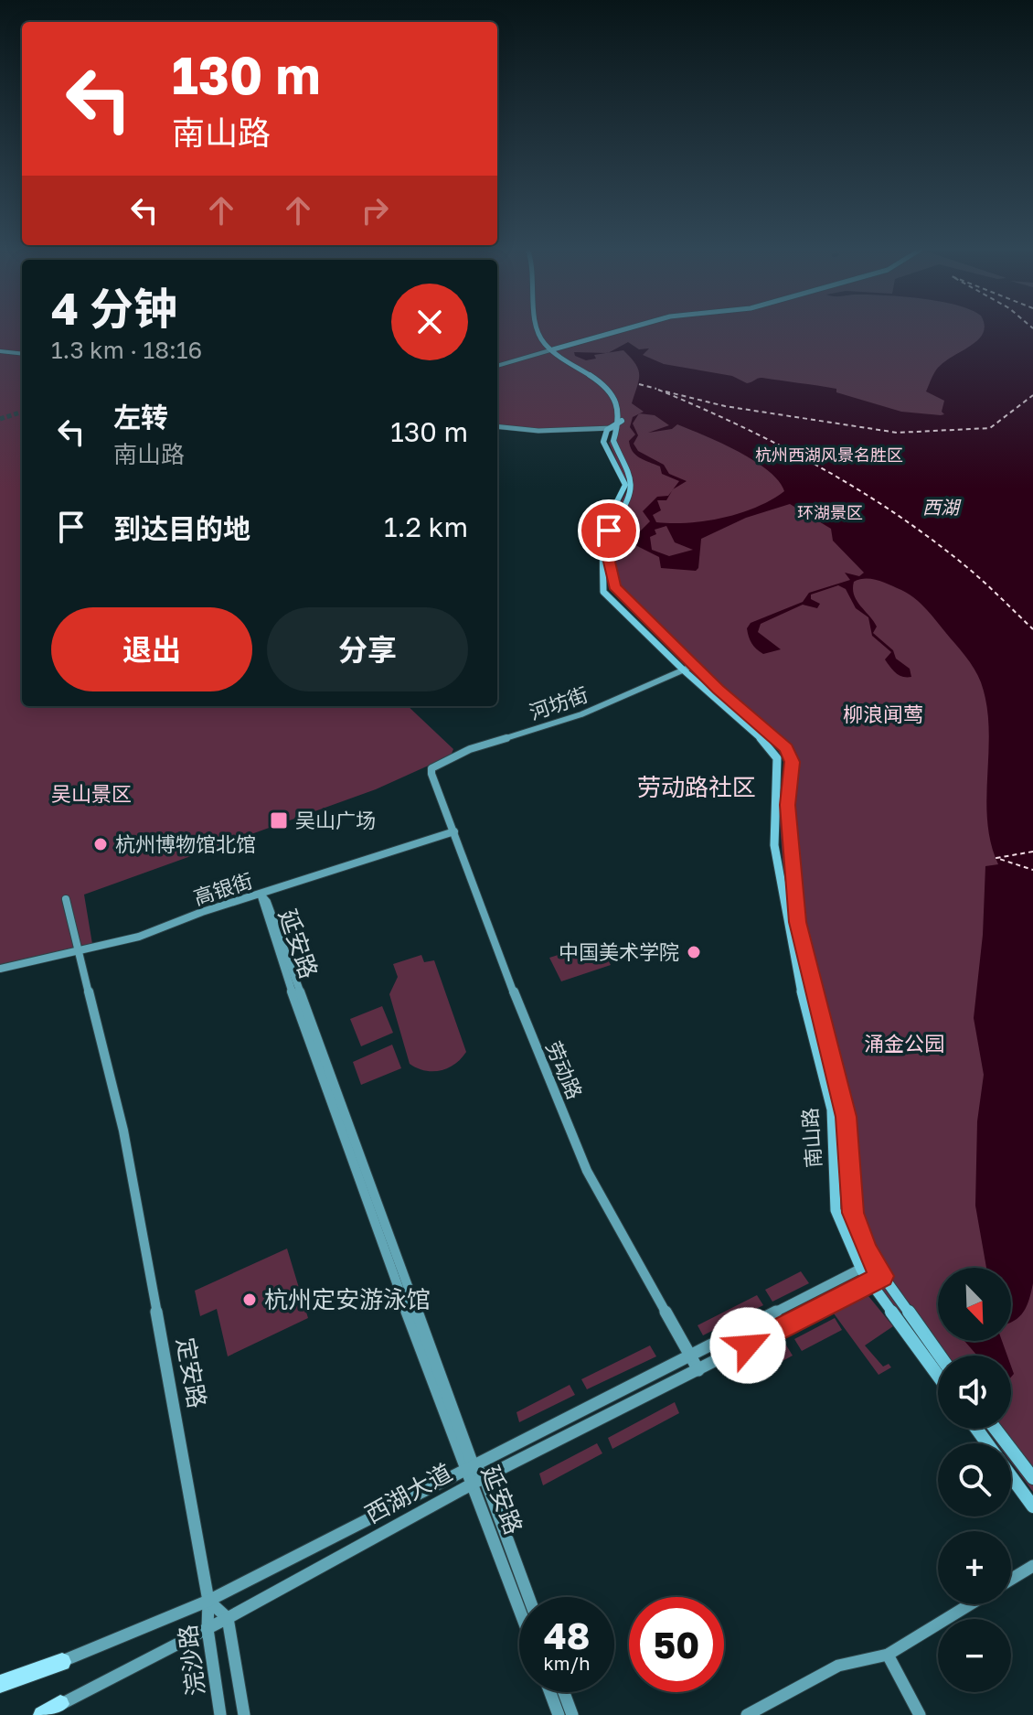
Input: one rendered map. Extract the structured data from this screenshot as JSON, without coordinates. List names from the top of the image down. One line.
{"streets":{"main road":["南山路"],"street":["河坊街","高银街","延安路","劳动路","定安路","西湖大道","浣沙路"]},"crossings":[["河坊街","劳动路"],["河坊街","南山路"],["高银街","延安路"],["高银街","劳动路"],["高银街","定安路"],["延安路","西湖大道"],["劳动路","西湖大道"],["南山路","西湖大道"],["定安路","西湖大道"],["定安路","浣沙路"],["西湖大道","浣沙路"]],"districts":["劳动路社区"],"water":["西湖"],"parks":["杭州西湖风景名胜区","环湖景区","柳浪闻莺","吴山景区","涌金公园"],"places":{"transit":["吴山广场"],"other":["杭州博物馆北馆","中国美术学院","杭州定安游泳馆"]},"north":"bottom right","page":{"turn":["130 m","南山路"],"heading":["4 分钟","1.3 km · 18:16"],"list":[{"name":"左转","note":"南山路","value":"130 m"},{"name":"到达目的地","value":"1.2 km"}],"buttons":["退出","分享"],"map_buttons":["+","−"],"speed":"48 km/h","limit":"50"}}
